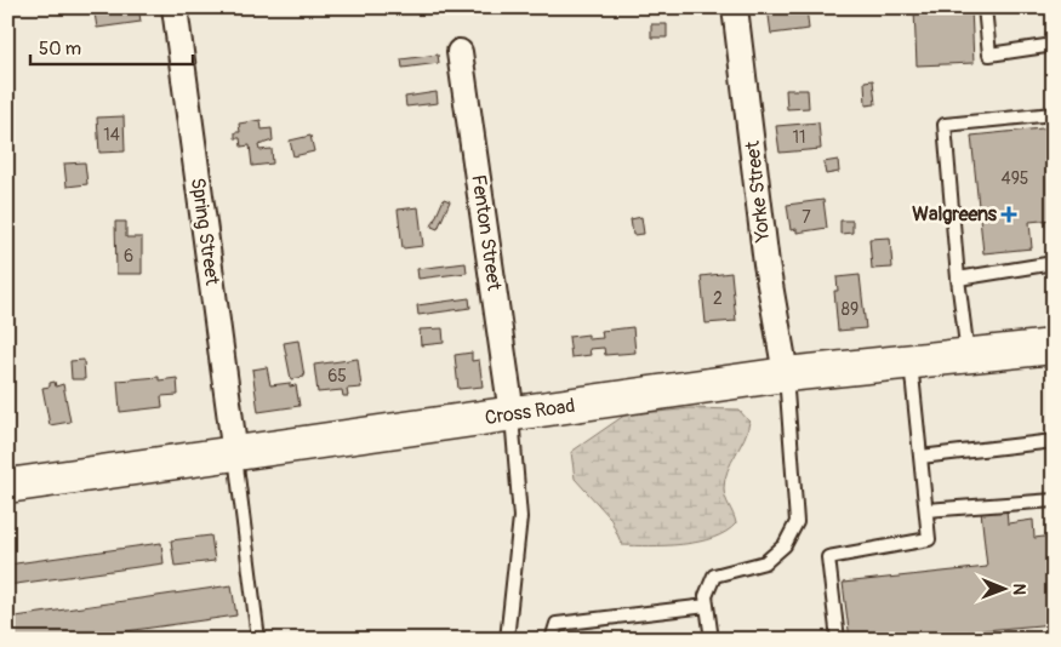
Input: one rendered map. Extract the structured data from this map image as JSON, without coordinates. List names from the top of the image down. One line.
{"streets":{"street":["Yorke Street","Spring Street","Fenton Street","Cross Road"]},"crossings":[["Yorke Street","Cross Road"],["Spring Street","Cross Road"],["Fenton Street","Cross Road"]],"places":{"health":["Walgreens"]},"house_numbers":["14","11","495","7","6","2","89","65"],"scale_bar":"50 m","north":"right"}
